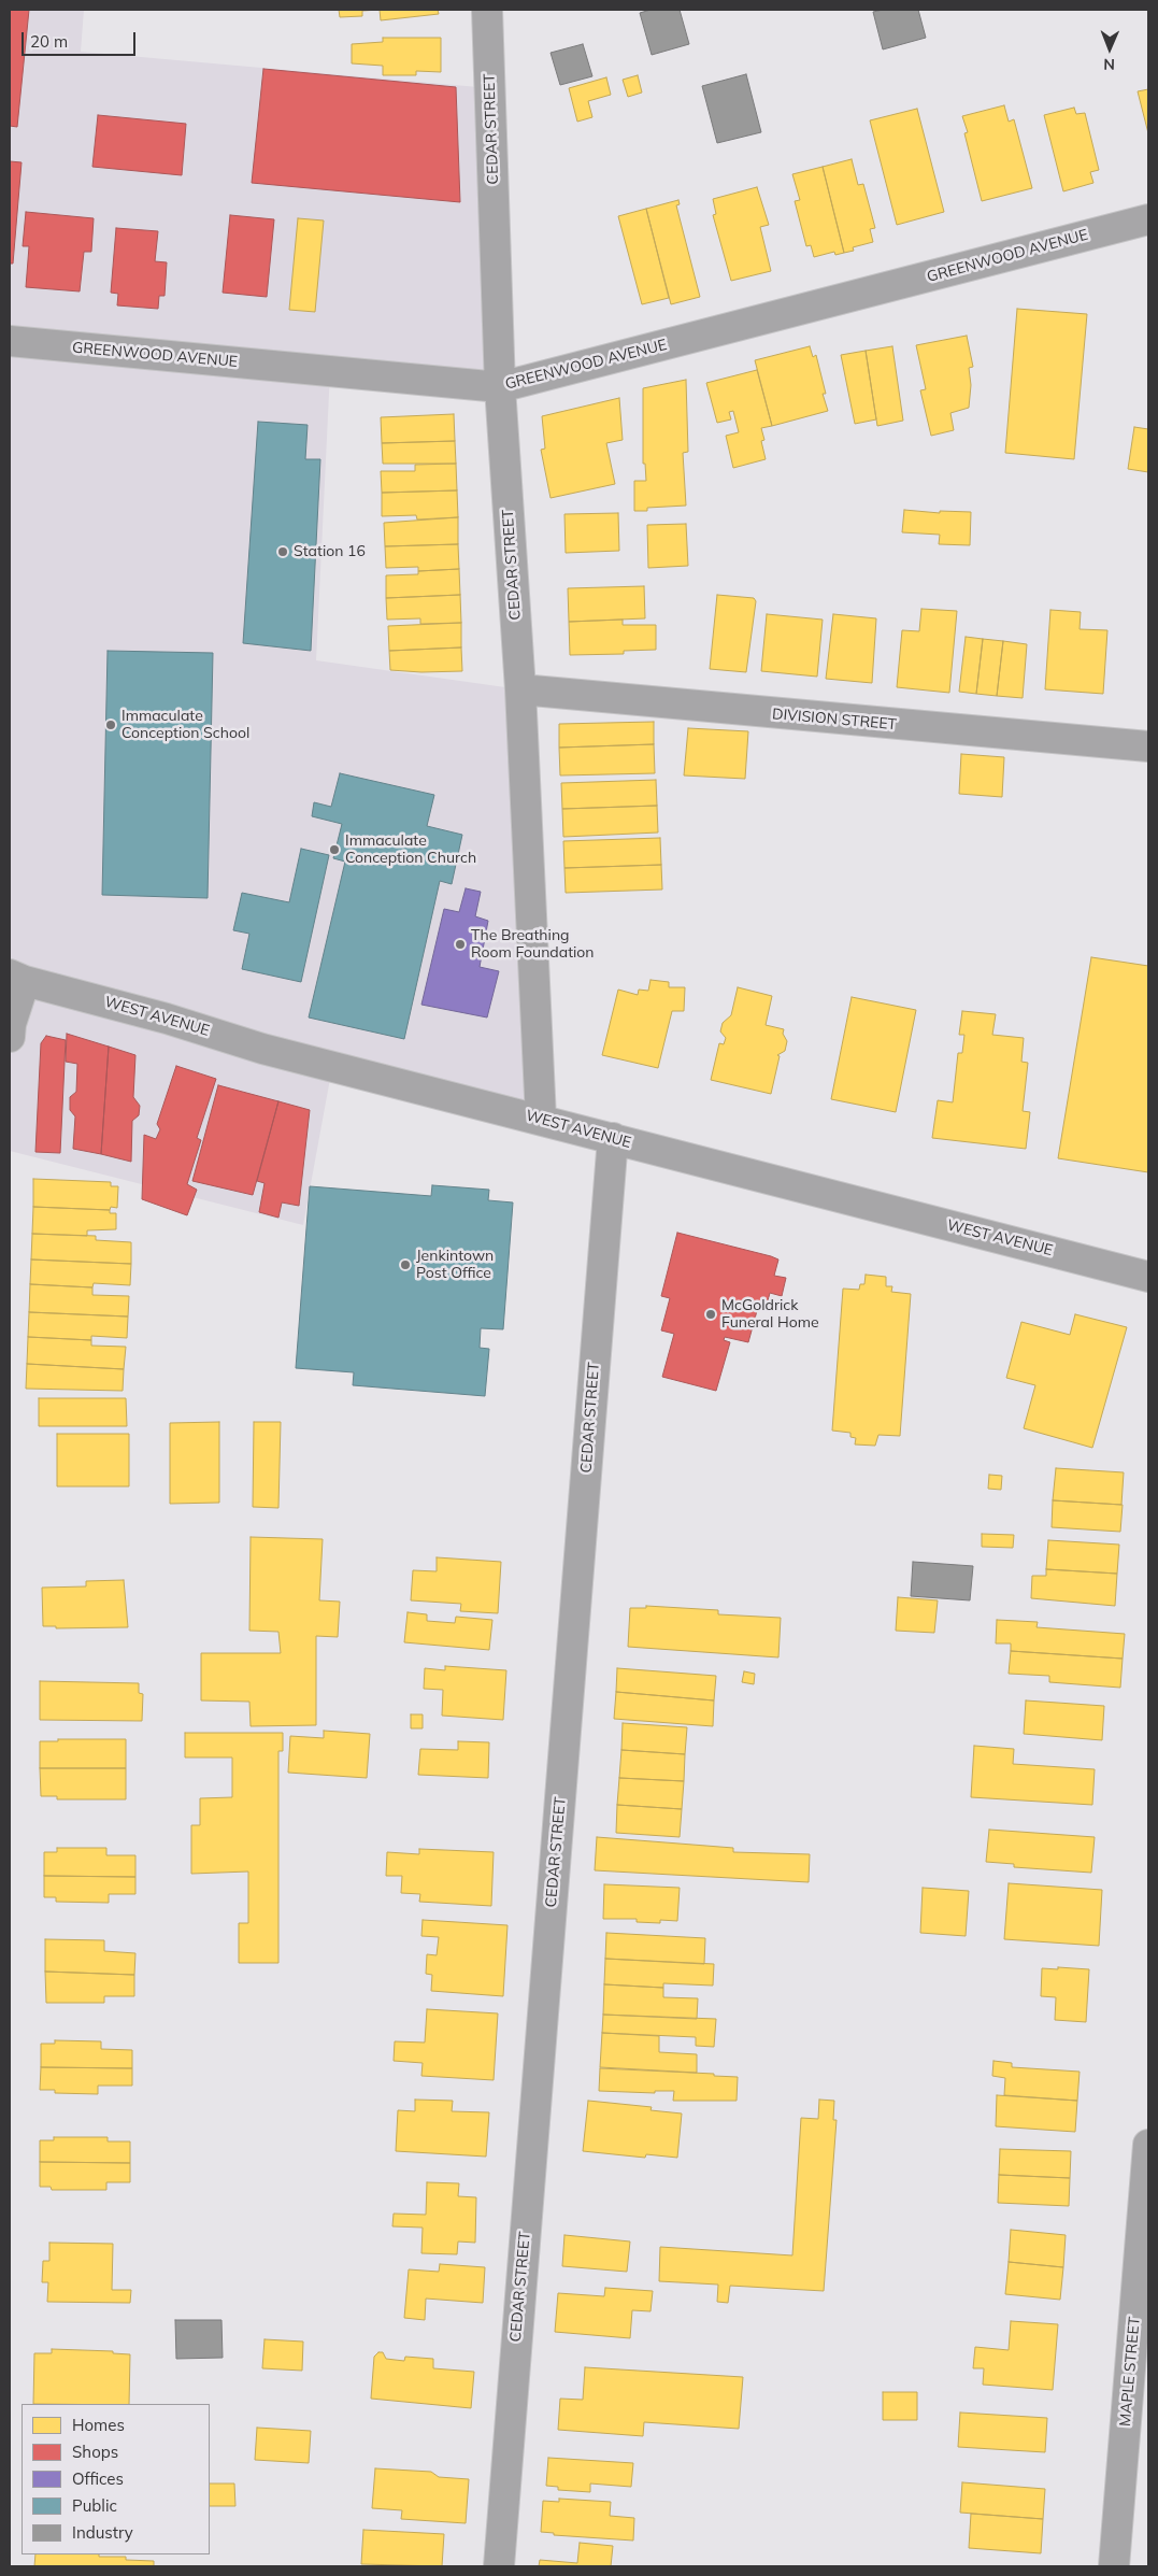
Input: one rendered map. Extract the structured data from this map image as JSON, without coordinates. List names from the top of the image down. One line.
{"streets":{"street":["CEDAR STREET","GREENWOOD AVENUE","DIVISION STREET","WEST AVENUE","MAPLE STREET"]},"crossings":[["CEDAR STREET","GREENWOOD AVENUE"],["CEDAR STREET","DIVISION STREET"],["CEDAR STREET","WEST AVENUE"]],"places":["Station 16","Immaculate Conception School","Immaculate Conception Church","The Breathing Room Foundation","Jenkintown Post Office","McGoldrick Funeral Home"],"legend":["Homes","Shops","Offices","Public","Industry"],"scale_bar":"20 m","north":"bottom"}
